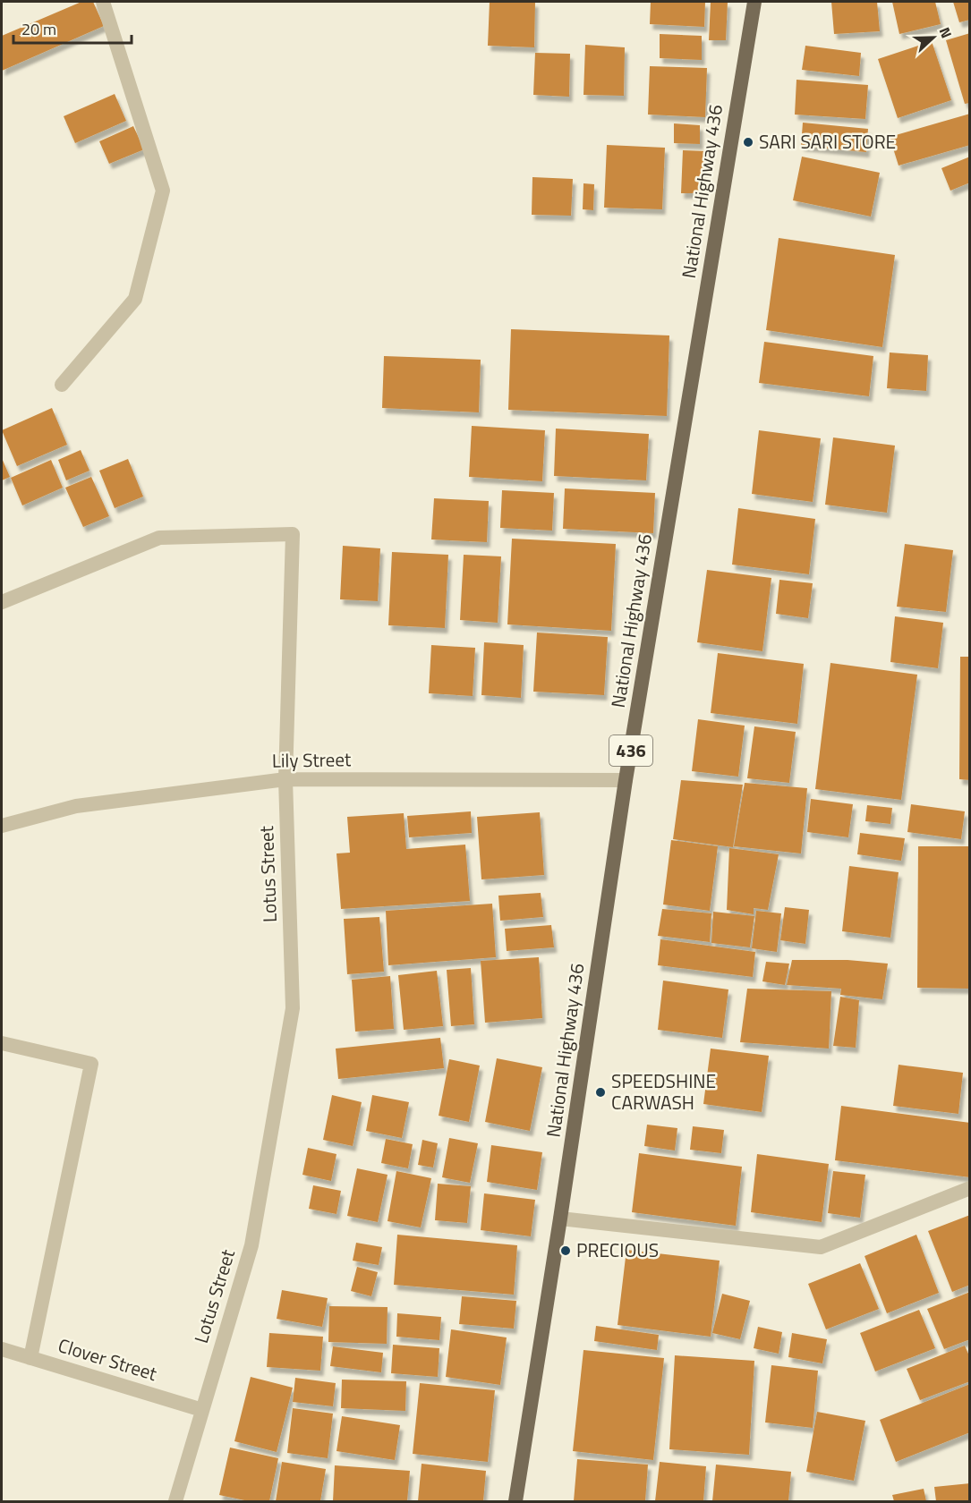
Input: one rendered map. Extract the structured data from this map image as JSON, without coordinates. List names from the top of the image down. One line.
{"streets":{"main road":["National Highway 436","436"],"street":["Lily Street","Lotus Street","Clover Street"]},"crossings":[["National Highway 436","Lily Street"],["Lily Street","Lotus Street"],["Lotus Street","Clover Street"]],"places":["SARI SARI STORE","SPEEDSHINE CARWASH","PRECIOUS"],"scale_bar":"20 m","north":"right"}
